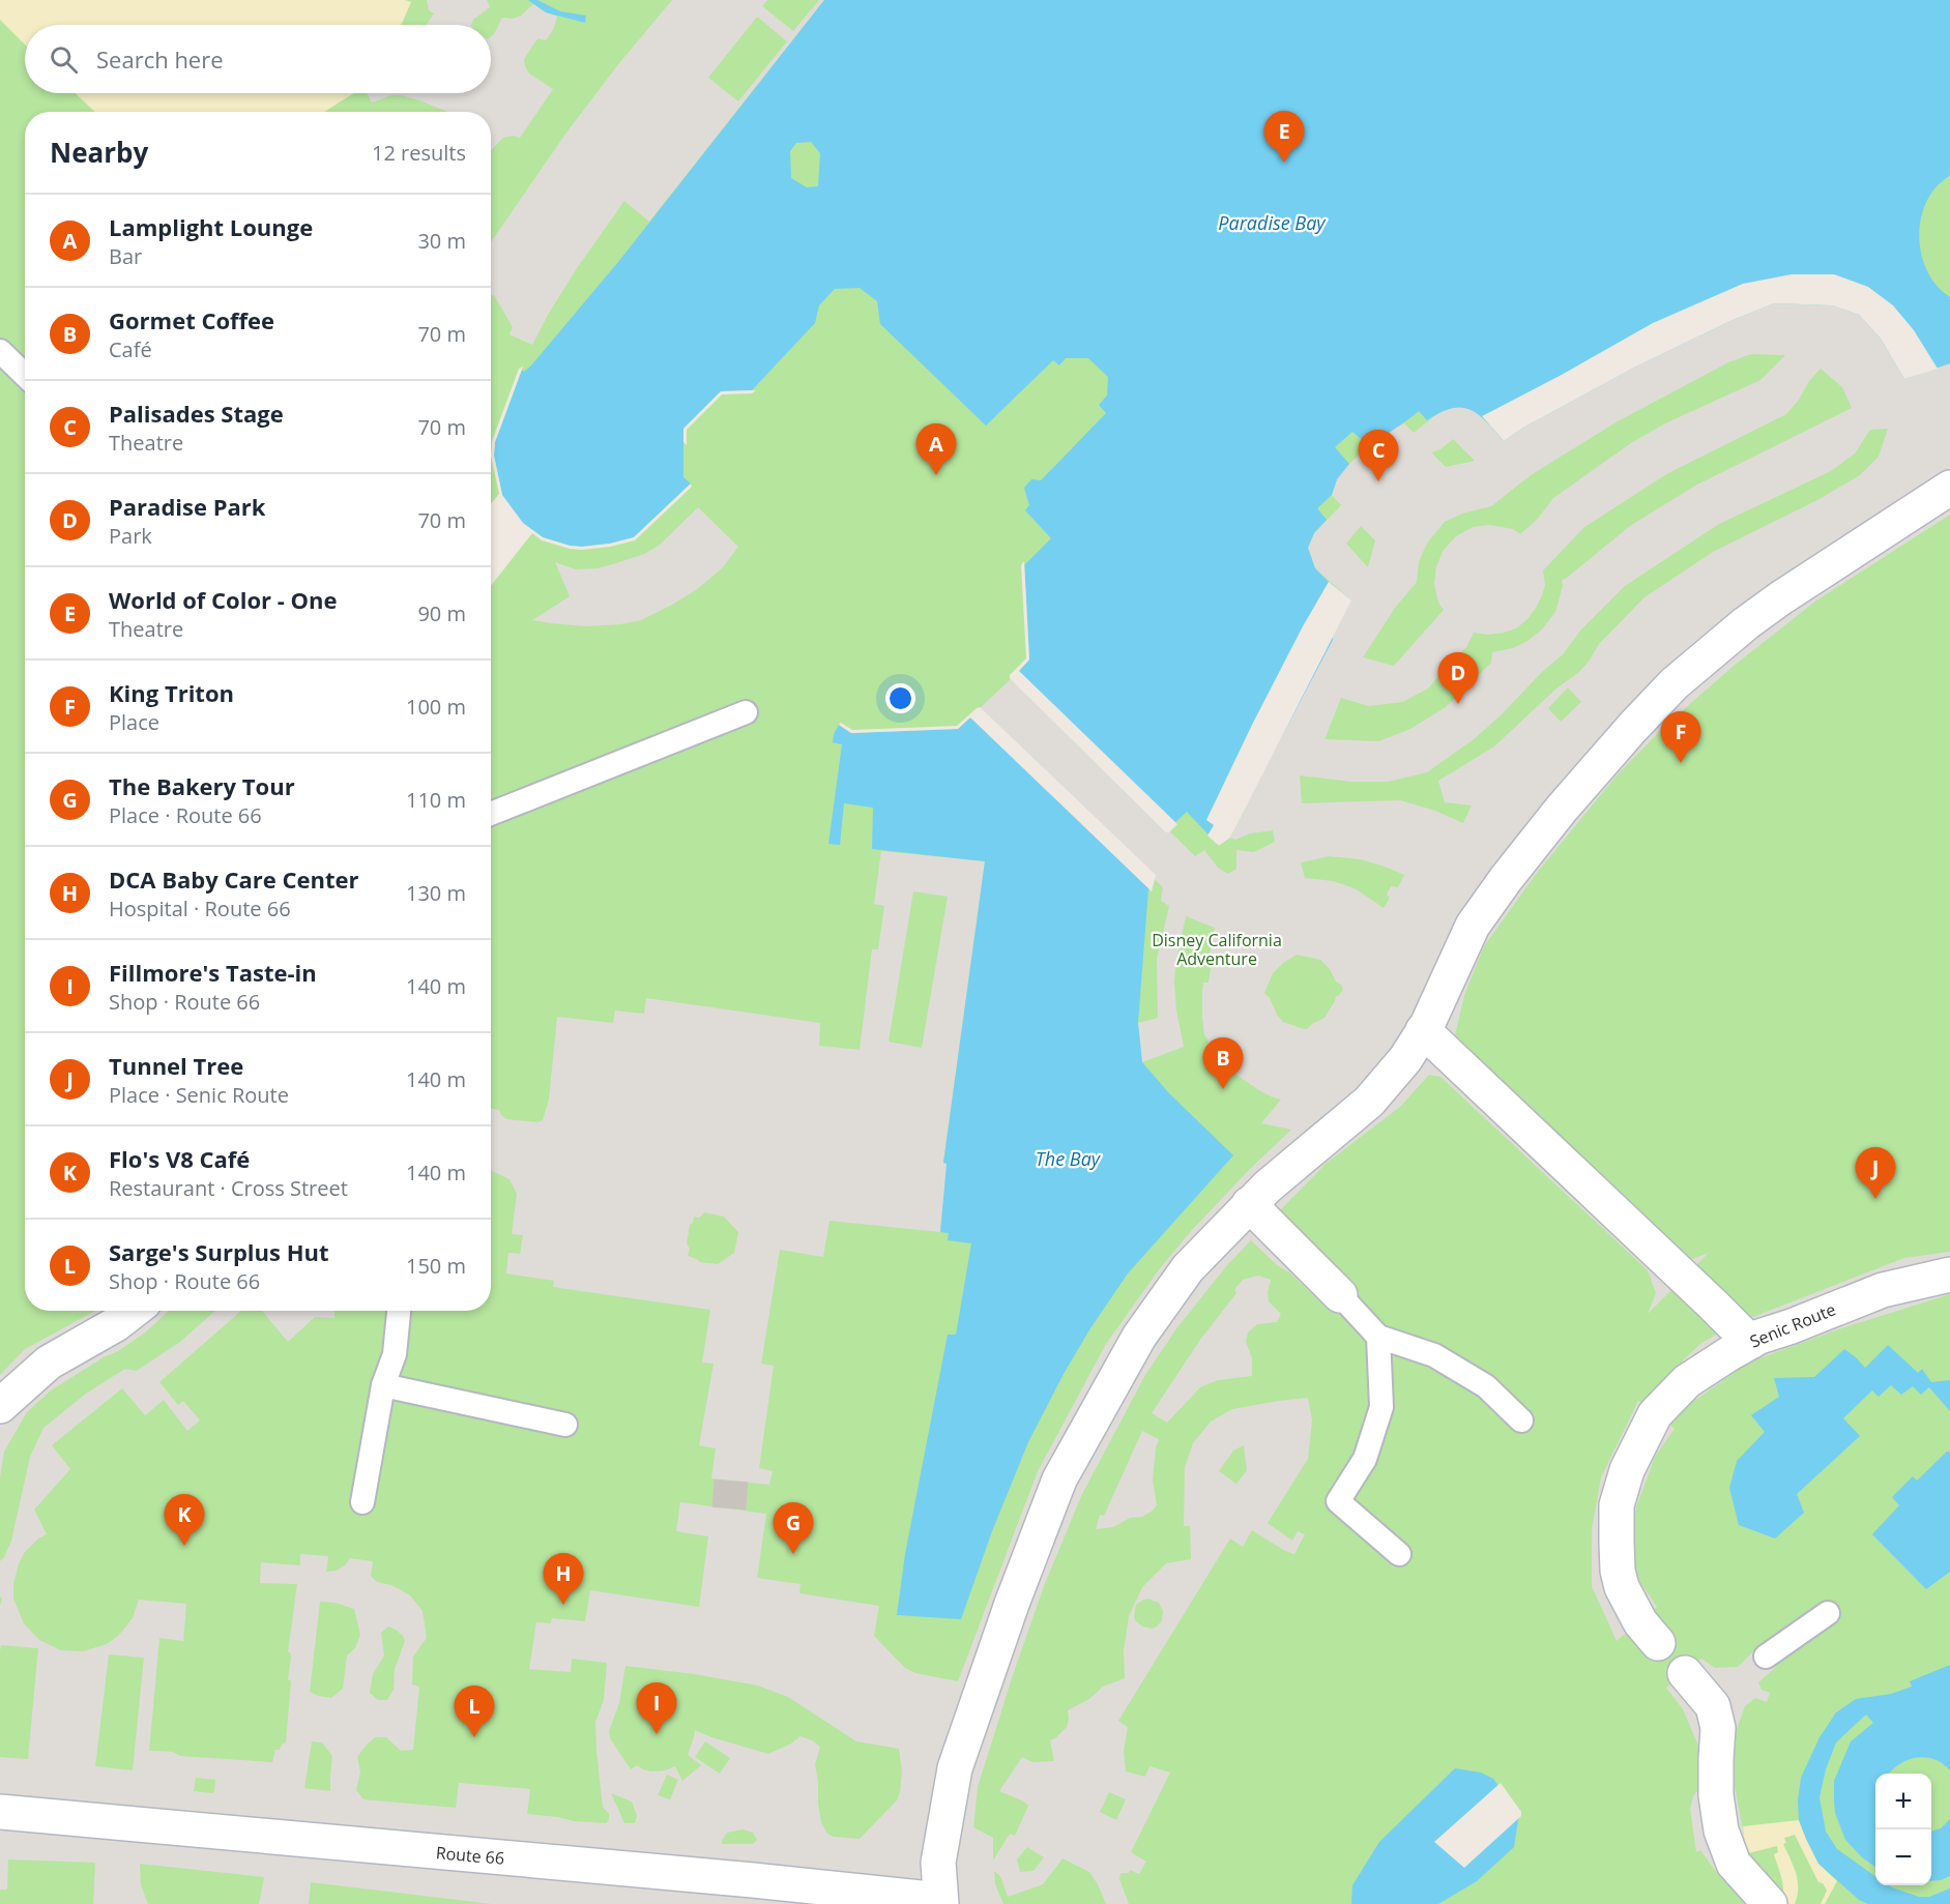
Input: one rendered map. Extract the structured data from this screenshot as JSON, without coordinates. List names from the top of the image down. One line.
{"streets":{"street":["Senic Route","Route 66"]},"water":["Paradise Bay","The Bay"],"parks":["Disney California Adventure"],"page":{"search":"Search here","pins":["E","A","C","D","F","B","J","K","G","H","I","L"],"heading":["Nearby","12 results"],"list":[{"mark":"A","name":"Lamplight Lounge","note":"Bar","value":"30 m"},{"mark":"B","name":"Gormet Coffee","note":"Café","value":"70 m"},{"mark":"C","name":"Palisades Stage","note":"Theatre","value":"70 m"},{"mark":"D","name":"Paradise Park","note":"Park","value":"70 m"},{"mark":"E","name":"World of Color - One","note":"Theatre","value":"90 m"},{"mark":"F","name":"King Triton","note":"Place","value":"100 m"},{"mark":"G","name":"The Bakery Tour","note":"Place · Route 66","value":"110 m"},{"mark":"H","name":"DCA Baby Care Center","note":"Hospital · Route 66","value":"130 m"},{"mark":"I","name":"Fillmore's Taste-in","note":"Shop · Route 66","value":"140 m"},{"mark":"J","name":"Tunnel Tree","note":"Place · Senic Route","value":"140 m"},{"mark":"K","name":"Flo's V8 Café","note":"Restaurant · Cross Street","value":"140 m"},{"mark":"L","name":"Sarge's Surplus Hut","note":"Shop · Route 66","value":"150 m"}],"map_buttons":["+","−"]}}
